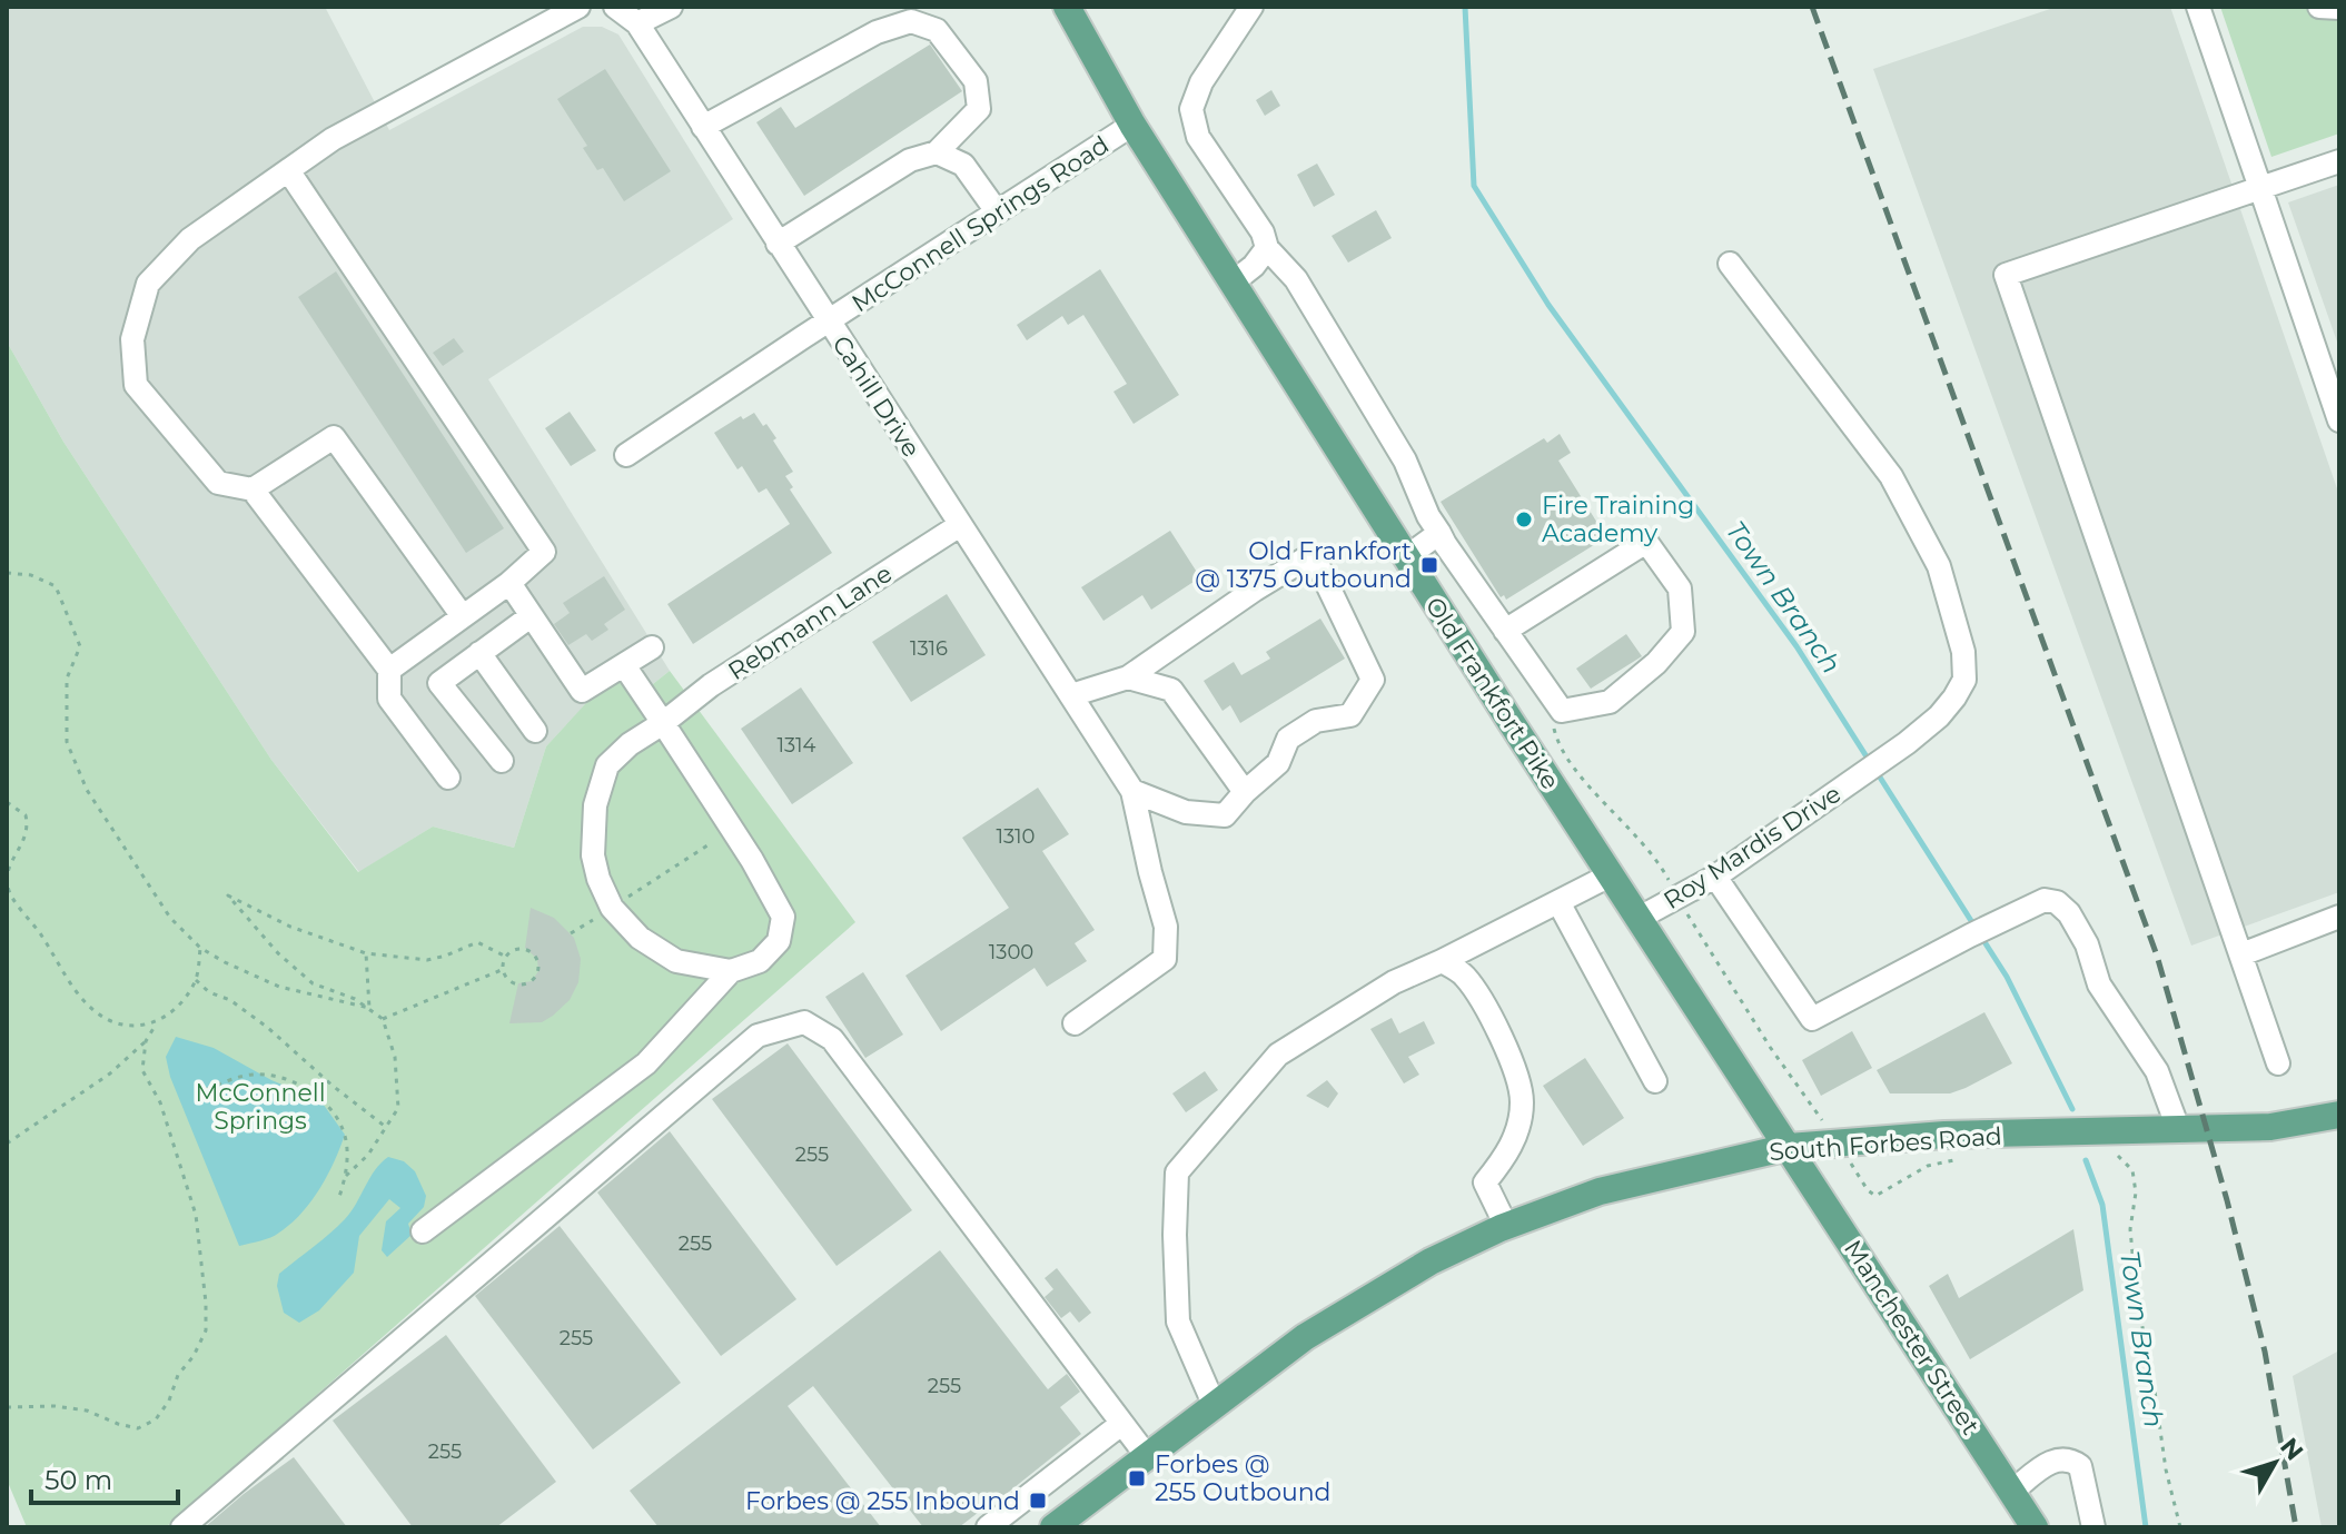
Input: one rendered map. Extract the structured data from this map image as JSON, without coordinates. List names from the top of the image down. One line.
{"streets":{"main road":["Old Frankfort Pike","South Forbes Road","Manchester Street"],"street":["McConnell Springs Road","Cahill Drive","Rebmann Lane","Roy Mardis Drive"]},"crossings":[["McConnell Springs Road","Cahill Drive"],["McConnell Springs Road","Old Frankfort Pike"],["Cahill Drive","Rebmann Lane"],["Old Frankfort Pike","Roy Mardis Drive"],["Old Frankfort Pike","South Forbes Road"],["Old Frankfort Pike","Manchester Street"],["South Forbes Road","Manchester Street"]],"water":["Town Branch"],"parks":["McConnell Springs"],"places":{"other":["Fire Training Academy"],"transit":["Old Frankfort @ 1375 Outbound","Forbes @ 255 Outbound","Forbes @ 255 Inbound"]},"house_numbers":["1316","1314","1310","1300","255","255","255","255","255"],"scale_bar":"50 m","north":"top right"}
